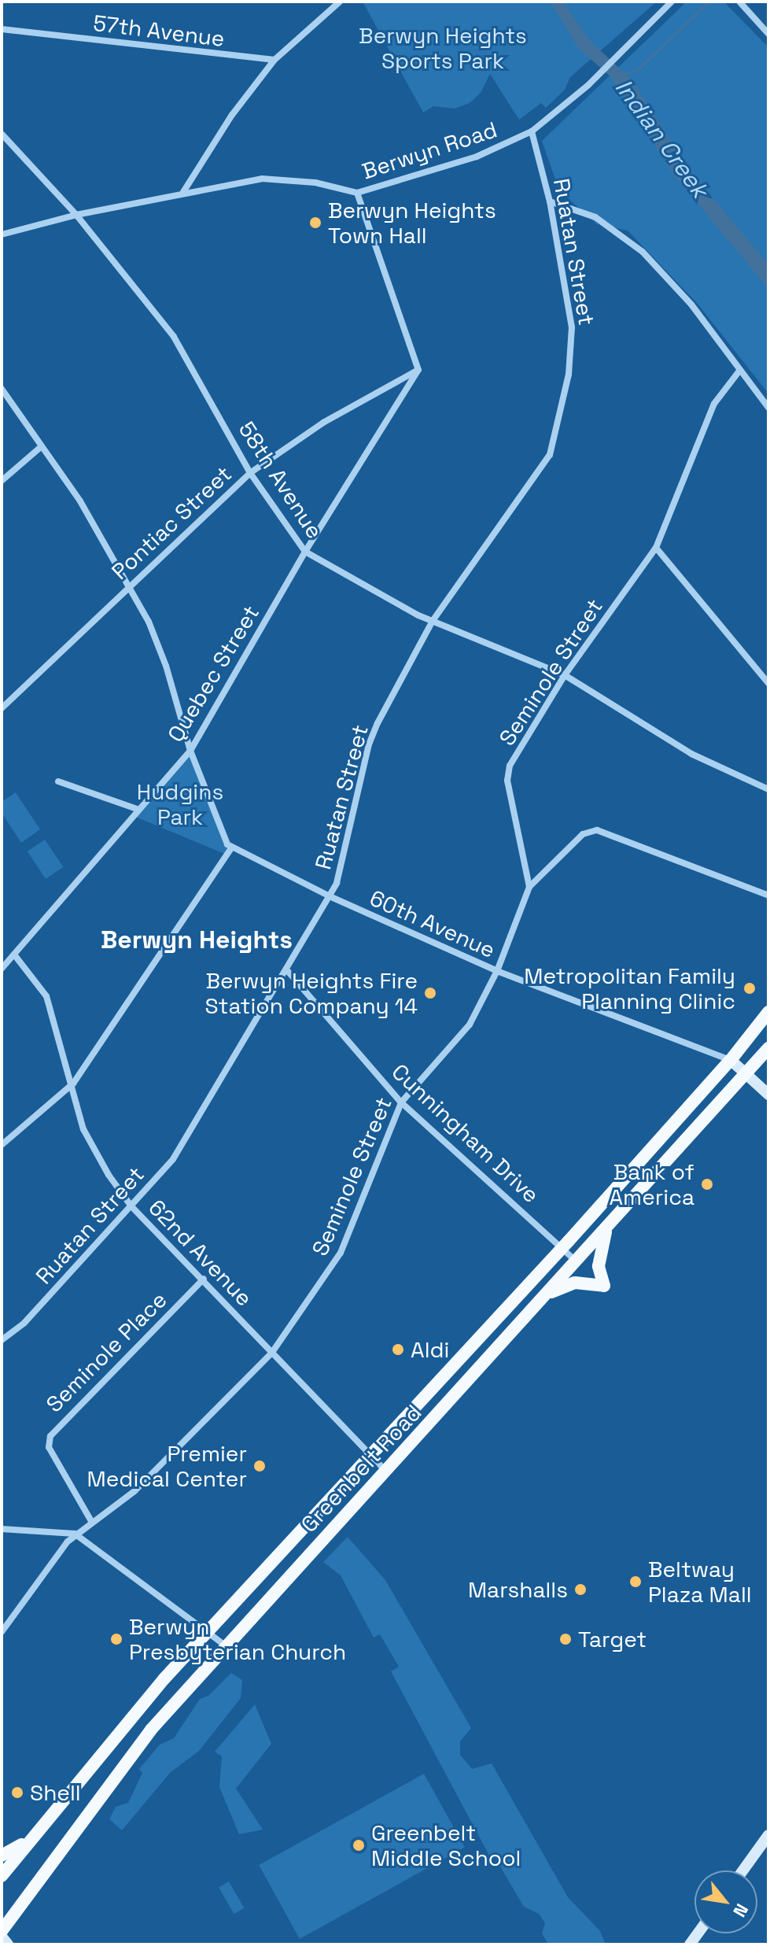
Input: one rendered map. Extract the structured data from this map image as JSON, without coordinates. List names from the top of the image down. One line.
{"streets":{"main road":["Greenbelt Road"],"street":["57th Avenue","Berwyn Road","Ruatan Street","58th Avenue","Pontiac Street","Seminole Street","Quebec Street","60th Avenue","Cunningham Drive","62nd Avenue","Seminole Place"]},"crossings":[["Berwyn Road","Ruatan Street"],["Berwyn Road","58th Avenue"],["Ruatan Street","58th Avenue"],["Ruatan Street","60th Avenue"],["Ruatan Street","Cunningham Drive"],["Ruatan Street","62nd Avenue"],["58th Avenue","Pontiac Street"],["58th Avenue","Seminole Street"],["58th Avenue","Quebec Street"],["Pontiac Street","Quebec Street"],["Seminole Street","60th Avenue"],["Seminole Street","Cunningham Drive"],["Seminole Street","62nd Avenue"],["Seminole Street","Seminole Place"],["Quebec Street","62nd Avenue"],["60th Avenue","Greenbelt Road"],["Cunningham Drive","Greenbelt Road"],["62nd Avenue","Seminole Place"],["62nd Avenue","Greenbelt Road"]],"districts":["Berwyn Heights"],"water":["Indian Creek"],"parks":["Berwyn Heights Sports Park","Hudgins Park"],"places":["Berwyn Heights Town Hall","Metropolitan Family Planning Clinic","Berwyn Heights Fire Station Company 14","Bank of America","Aldi","Premier Medical Center","Beltway Plaza Mall","Marshalls","Berwyn Presbyterian Church","Target","Shell","Greenbelt Middle School"],"north":"bottom right"}
